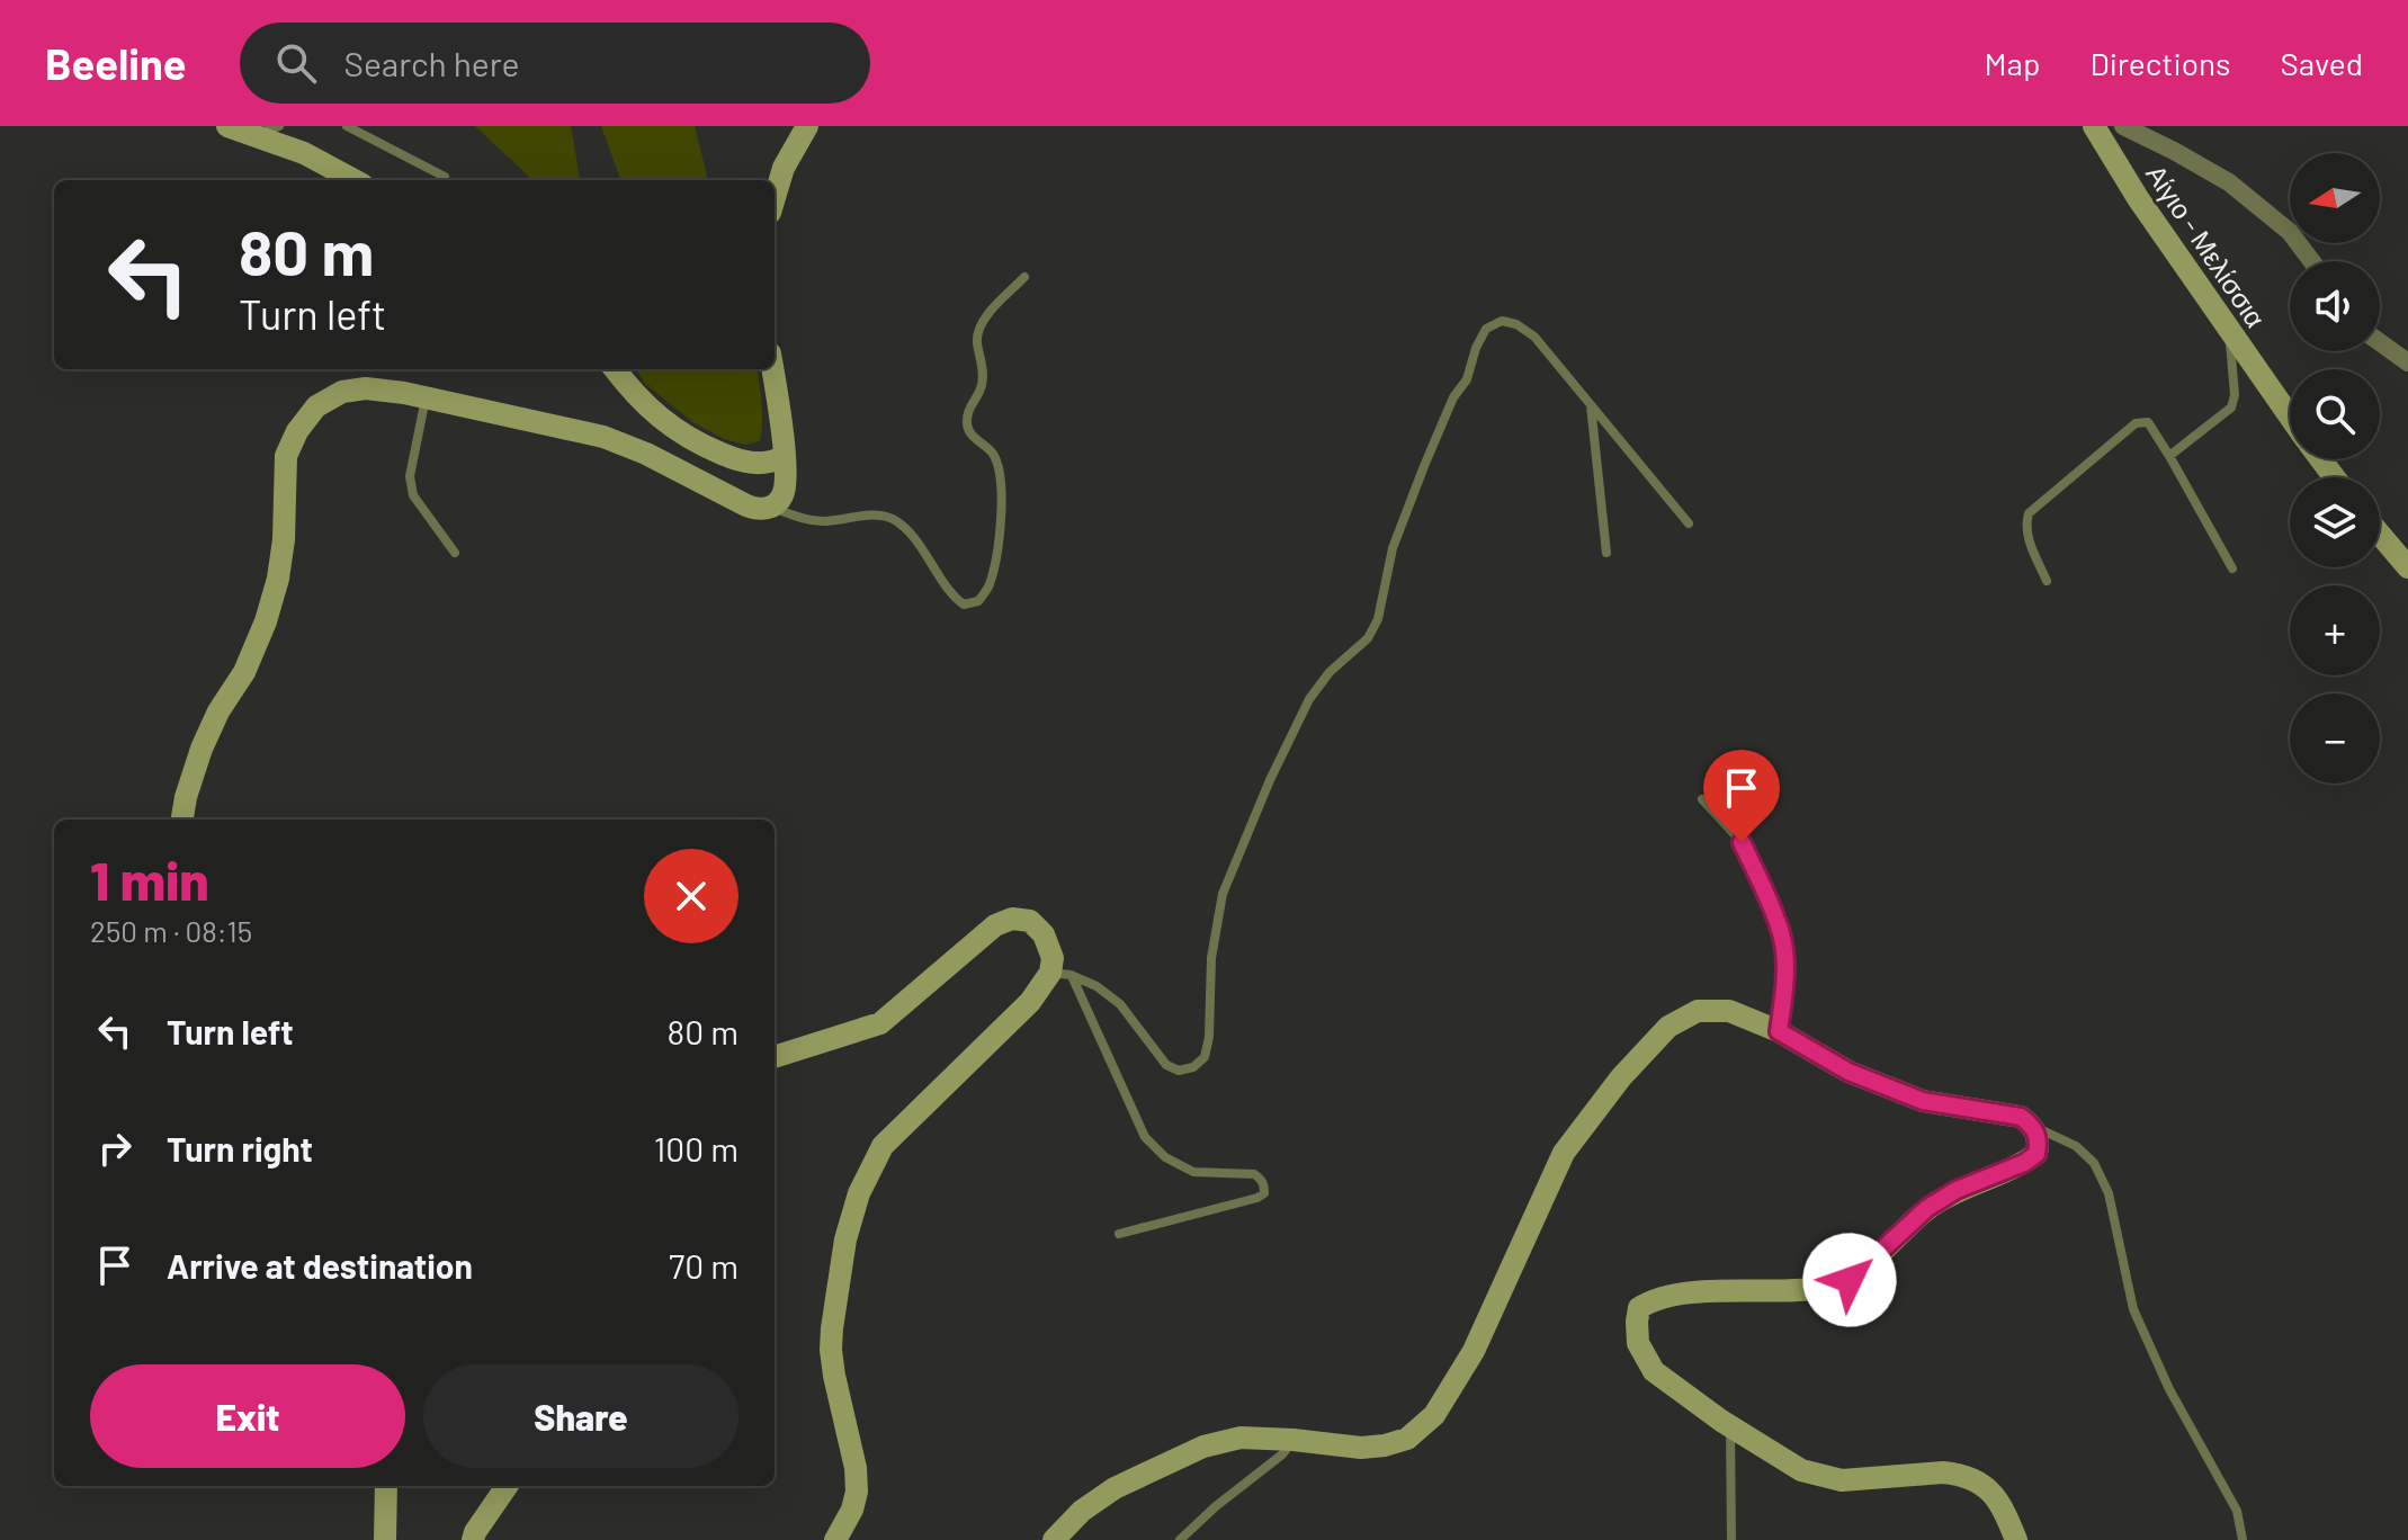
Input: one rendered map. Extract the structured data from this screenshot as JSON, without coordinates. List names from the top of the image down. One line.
{"streets":{"main road":["Αίγιο - Μελίσσια"]},"north":"left","page":{"header":"Beeline","search":"Search here","nav":["Map","Directions","Saved"],"map_buttons":["+","−"],"turn":["80 m","Turn left"],"heading":["1 min","250 m · 08:15"],"list":[{"name":"Turn left","value":"80 m"},{"name":"Turn right","value":"100 m"},{"name":"Arrive at destination","value":"70 m"}],"buttons":["Exit","Share"]}}
